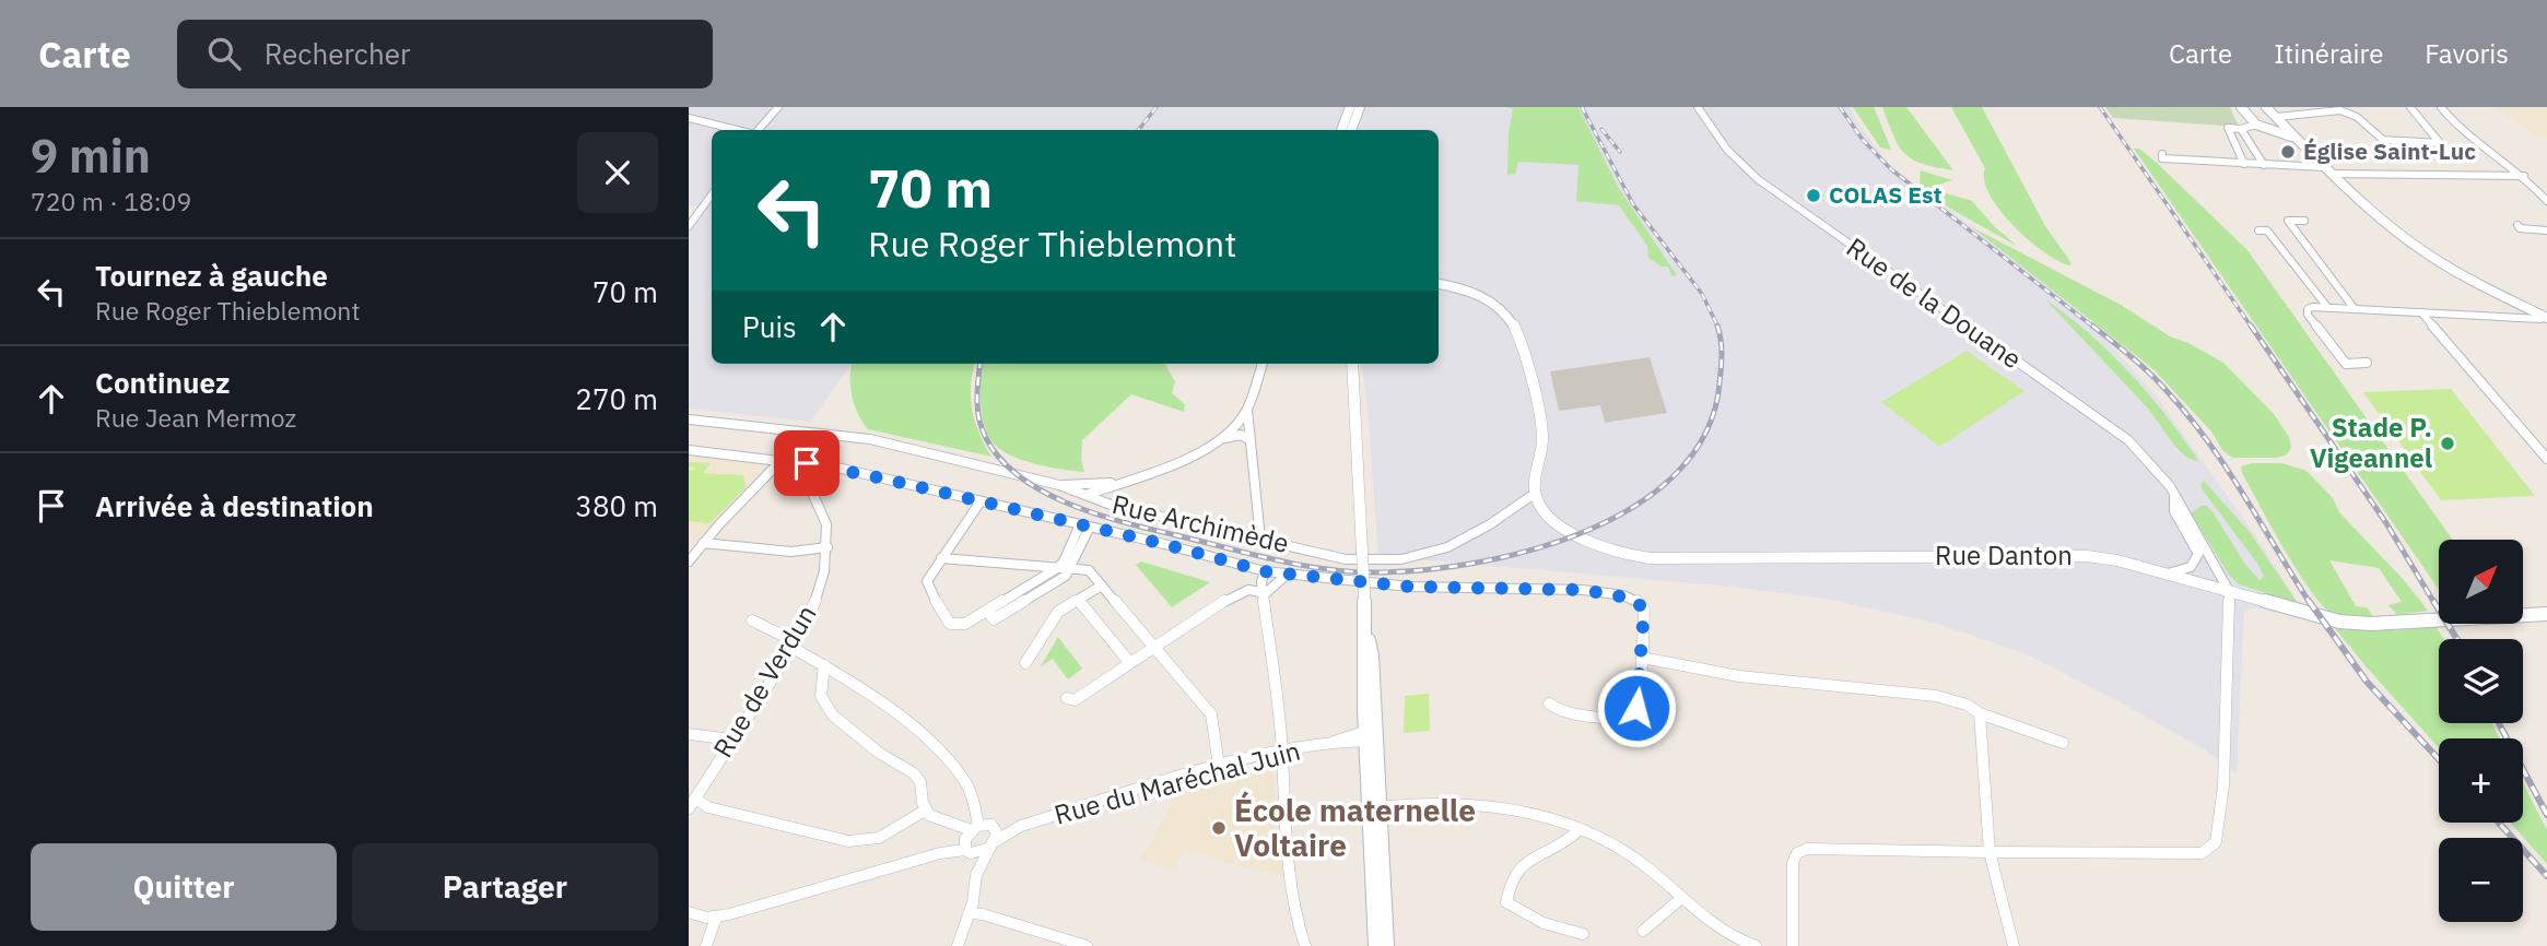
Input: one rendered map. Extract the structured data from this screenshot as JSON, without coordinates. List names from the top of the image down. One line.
{"streets":{"street":["Rue de la Douane","Rue Archimède","Rue Danton","Rue de Verdun","Rue du Maréchal Juin"]},"crossings":[["Rue de la Douane","Rue Danton"],["Rue Archimède","Rue Danton"]],"places":["Église Saint-Luc","COLAS Est","Stade P. Vigeannel","École maternelle Voltaire"],"north":"top right","page":{"header":"Carte","search":"Rechercher","nav":["Carte","Itinéraire","Favoris"],"heading":["9 min","720 m · 18:09"],"turn":["70 m","Rue Roger Thieblemont"],"list":[{"name":"Tournez à gauche","note":"Rue Roger Thieblemont","value":"70 m"},{"name":"Continuez","note":"Rue Jean Mermoz","value":"270 m"},{"name":"Arrivée à destination","value":"380 m"}],"then":"Puis","map_buttons":["+","−"],"buttons":["Quitter","Partager"]}}
